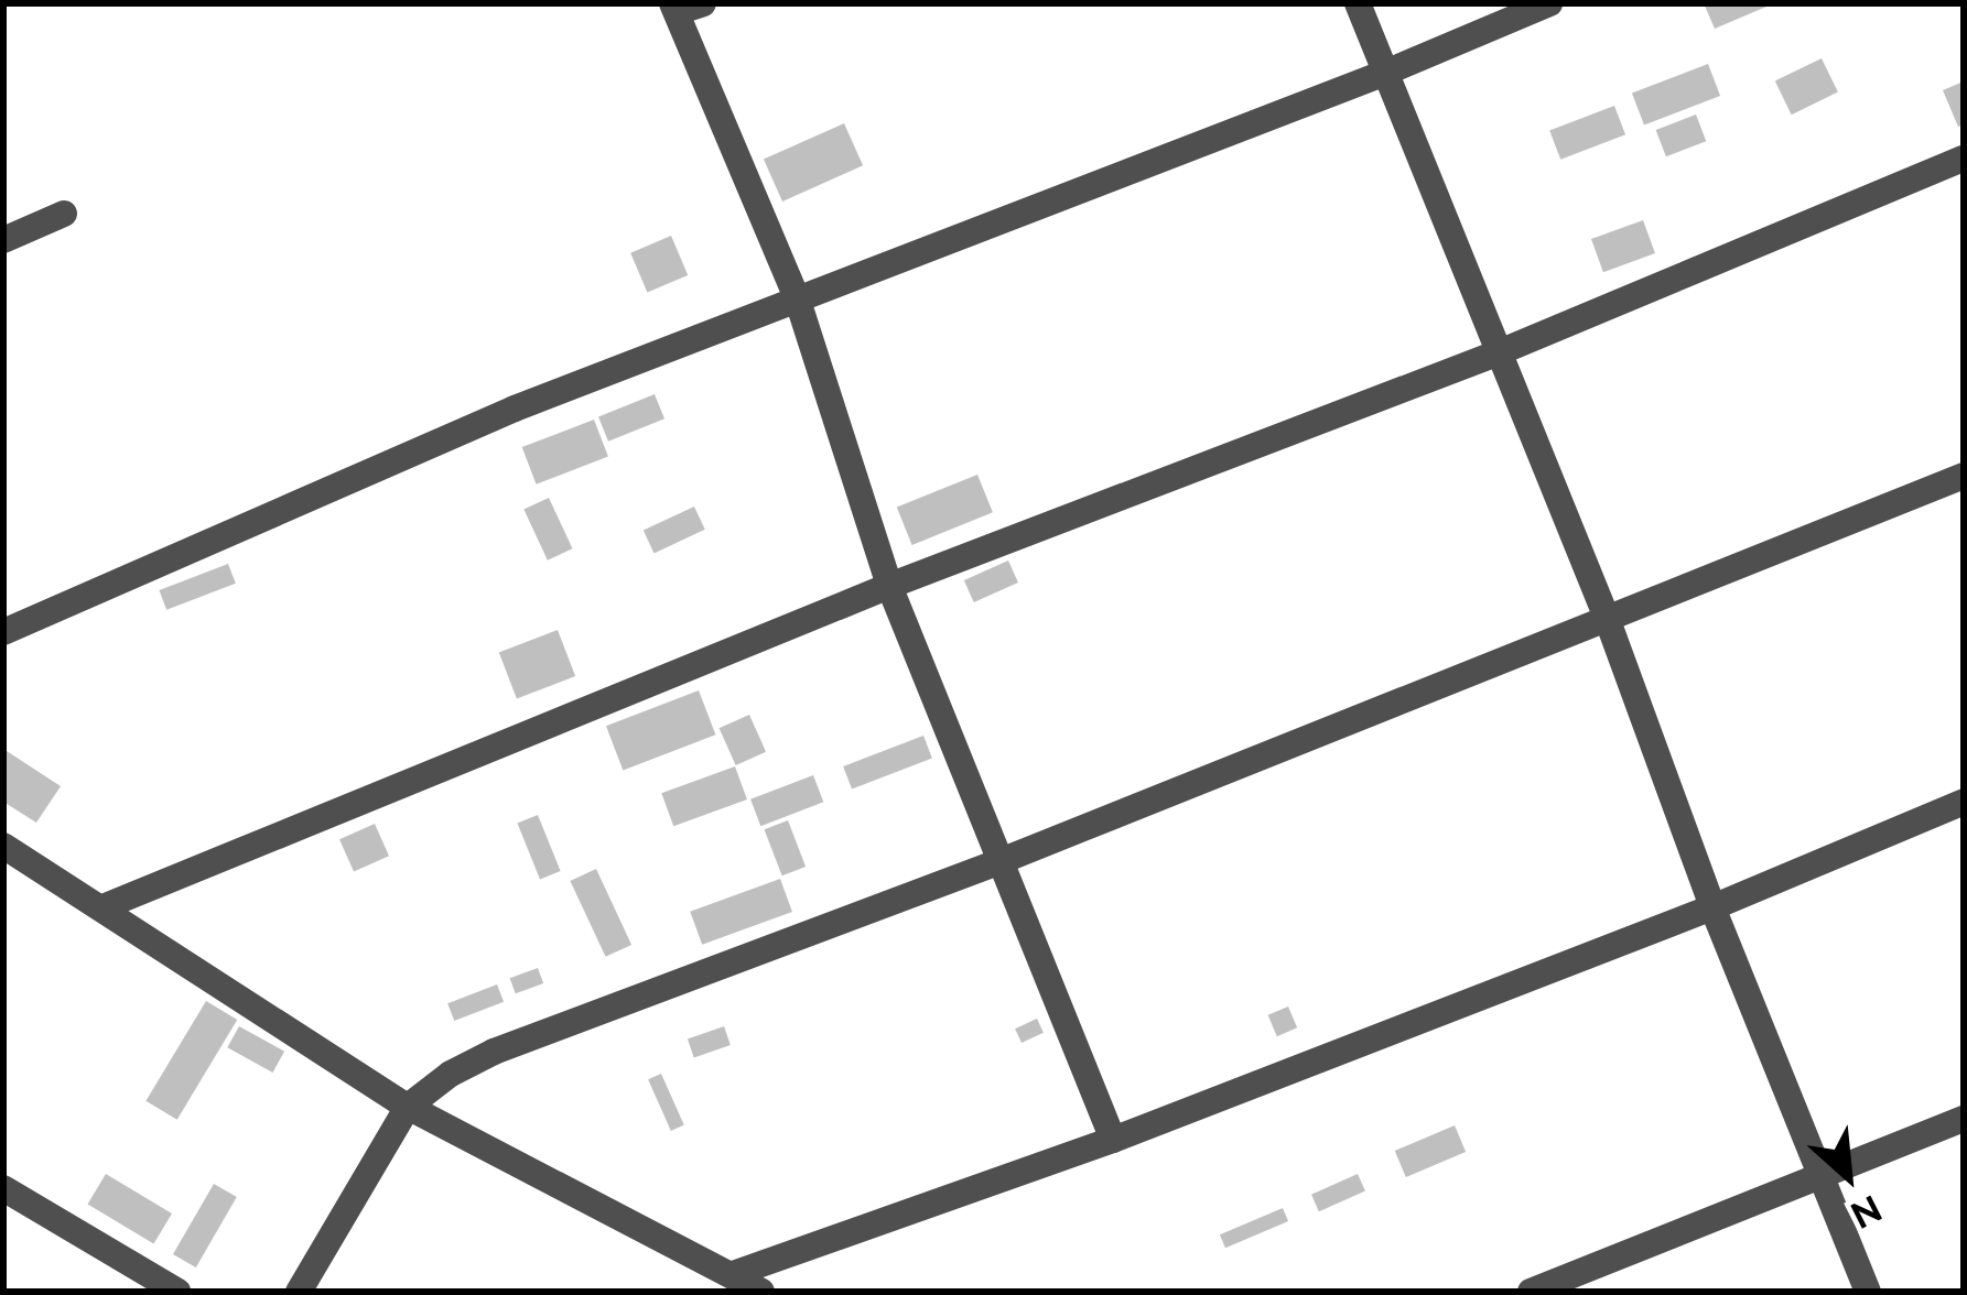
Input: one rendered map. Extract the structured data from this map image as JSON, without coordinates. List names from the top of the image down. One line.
{"north":"bottom right"}
